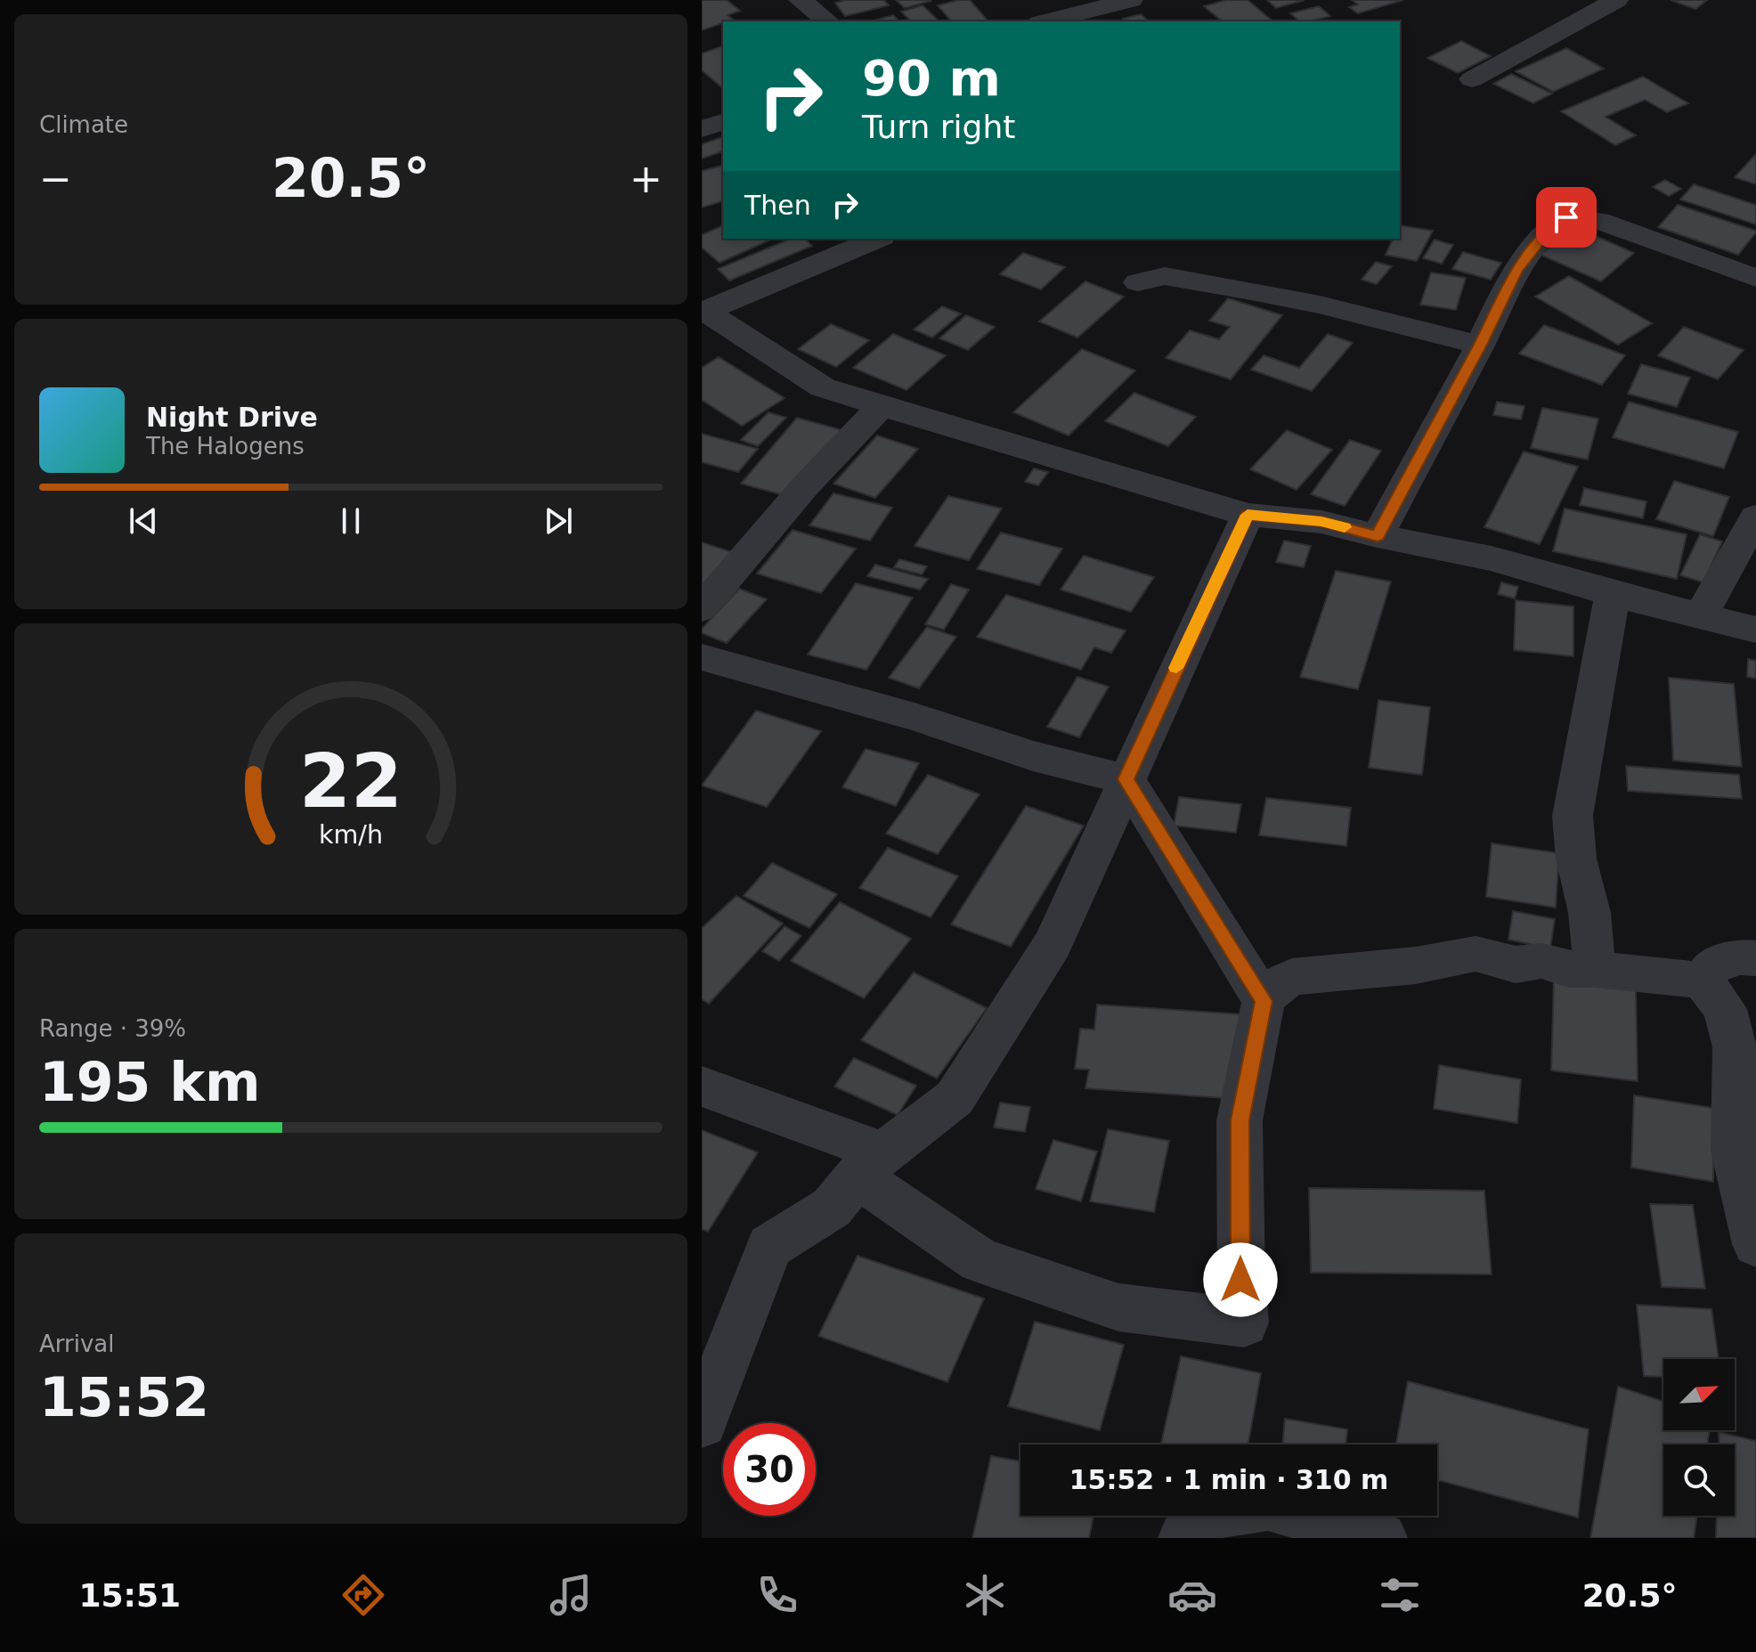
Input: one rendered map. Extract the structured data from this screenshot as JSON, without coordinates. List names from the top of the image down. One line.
{"north":"top right","page":{"tile":["Climate",["Range · 39%","195 km"],["Arrival","15:52"]],"turn":["90 m","Turn right"],"heat":["−","20.5°","+"],"then":"Then","song":["Night Drive","The Halogens"],"limit":"30","trip":"15:52 · 1 min · 310 m","tabs":["15:51","20.5°"],"gauge":["22","km/h"]}}
